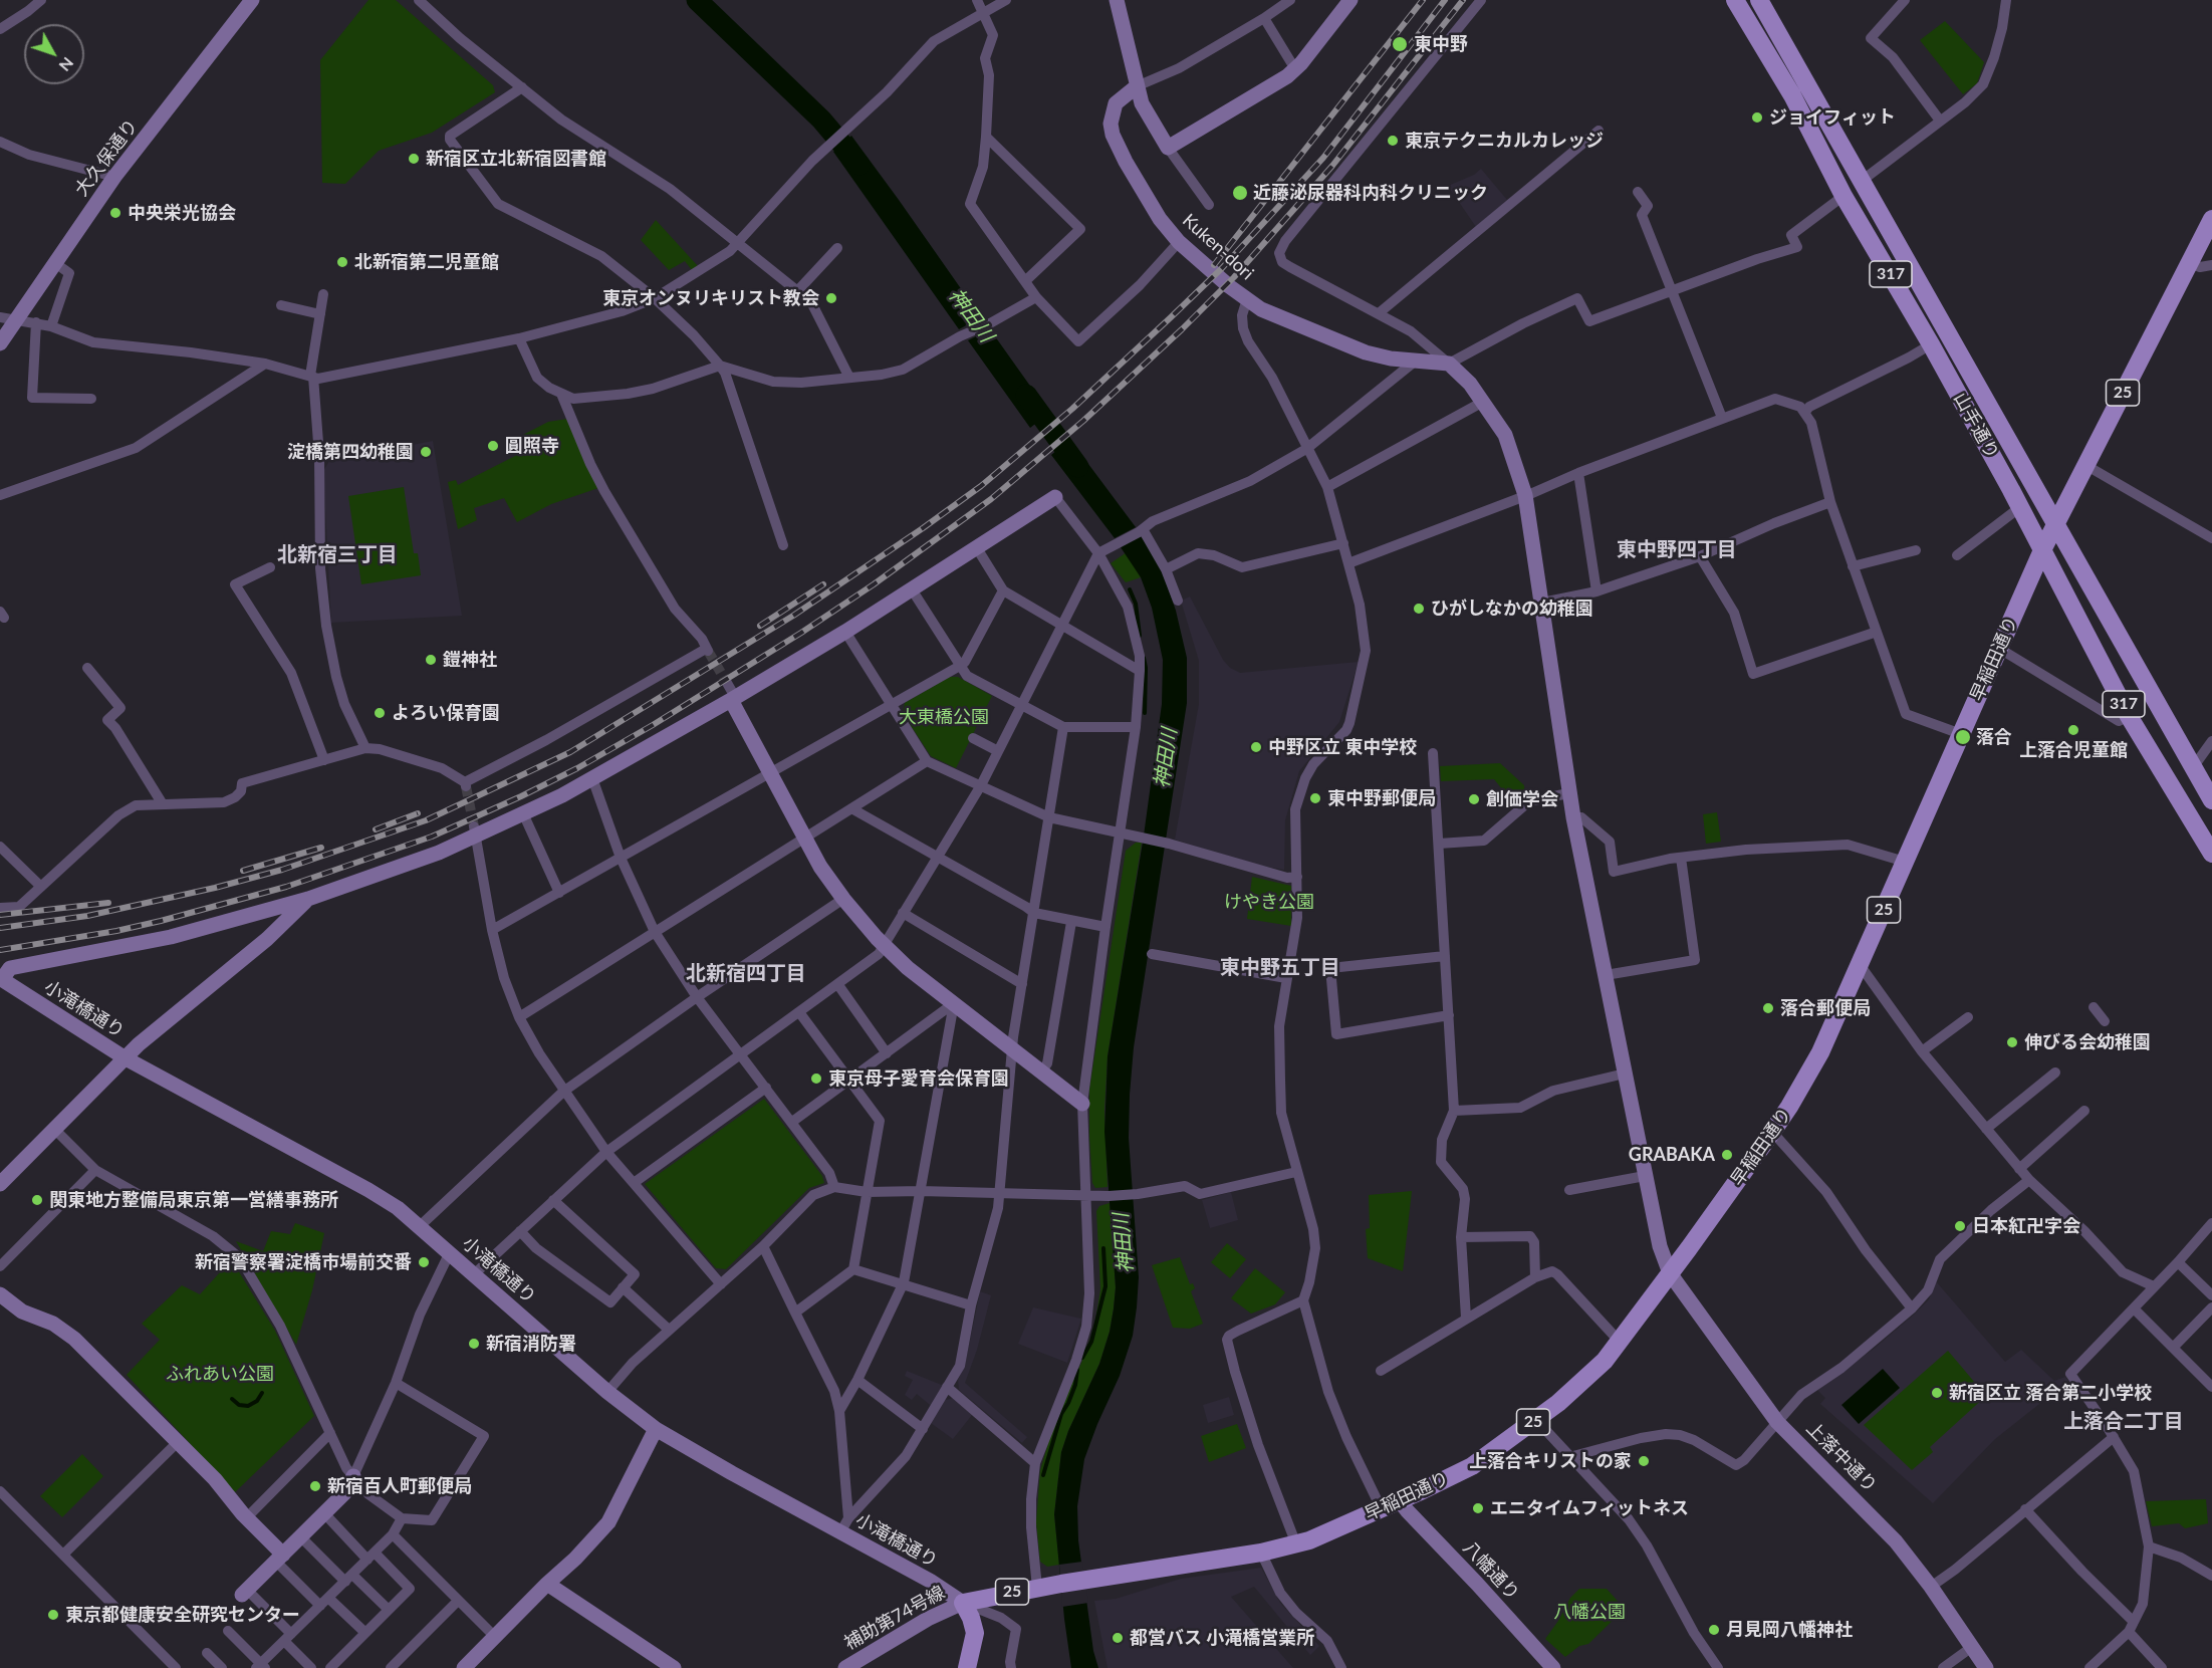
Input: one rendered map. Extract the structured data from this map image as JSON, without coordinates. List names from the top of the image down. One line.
{"streets":{"main road":["317","25","山手通り","早稲田通り"],"street":["大久保通り","Kuken-dori","小滝橋通り","上落中通り","八幡通り","補助第74号線"]},"crossings":[["Kuken-dori","上落中通り"],["山手通り","早稲田通り"],["早稲田通り","小滝橋通り"],["早稲田通り","上落中通り"],["早稲田通り","八幡通り"],["早稲田通り","補助第74号線"],["小滝橋通り","補助第74号線"]],"districts":["東中野四丁目","北新宿三丁目","東中野五丁目","北新宿四丁目","上落合二丁目"],"water":["神田川"],"parks":["大東橋公園","けやき公園","ふれあい公園","八幡公園"],"places":["東中野","ジョイフィット","東京テクニカルカレッジ","新宿区立北新宿図書館","近藤泌尿器科内科クリニック","中央栄光協会","北新宿第二児童館","東京オンヌリキリスト教会","圓照寺","淀橋第四幼稚園","ひがしなかの幼稚園","鎧神社","よろい保育園","上落合児童館","落合","中野区立 東中学校","東中野郵便局","創価学会","落合郵便局","伸びる会幼稚園","東京母子愛育会保育園","GRABAKA","関東地方整備局東京第一営繕事務所","日本紅卍字会","新宿警察署淀橋市場前交番","新宿消防署","新宿区立 落合第二小学校","上落合キリストの家","新宿百人町郵便局","エニタイムフィットネス","東京都健康安全研究センター","月見岡八幡神社","都営バス 小滝橋営業所"],"north":"bottom right"}
